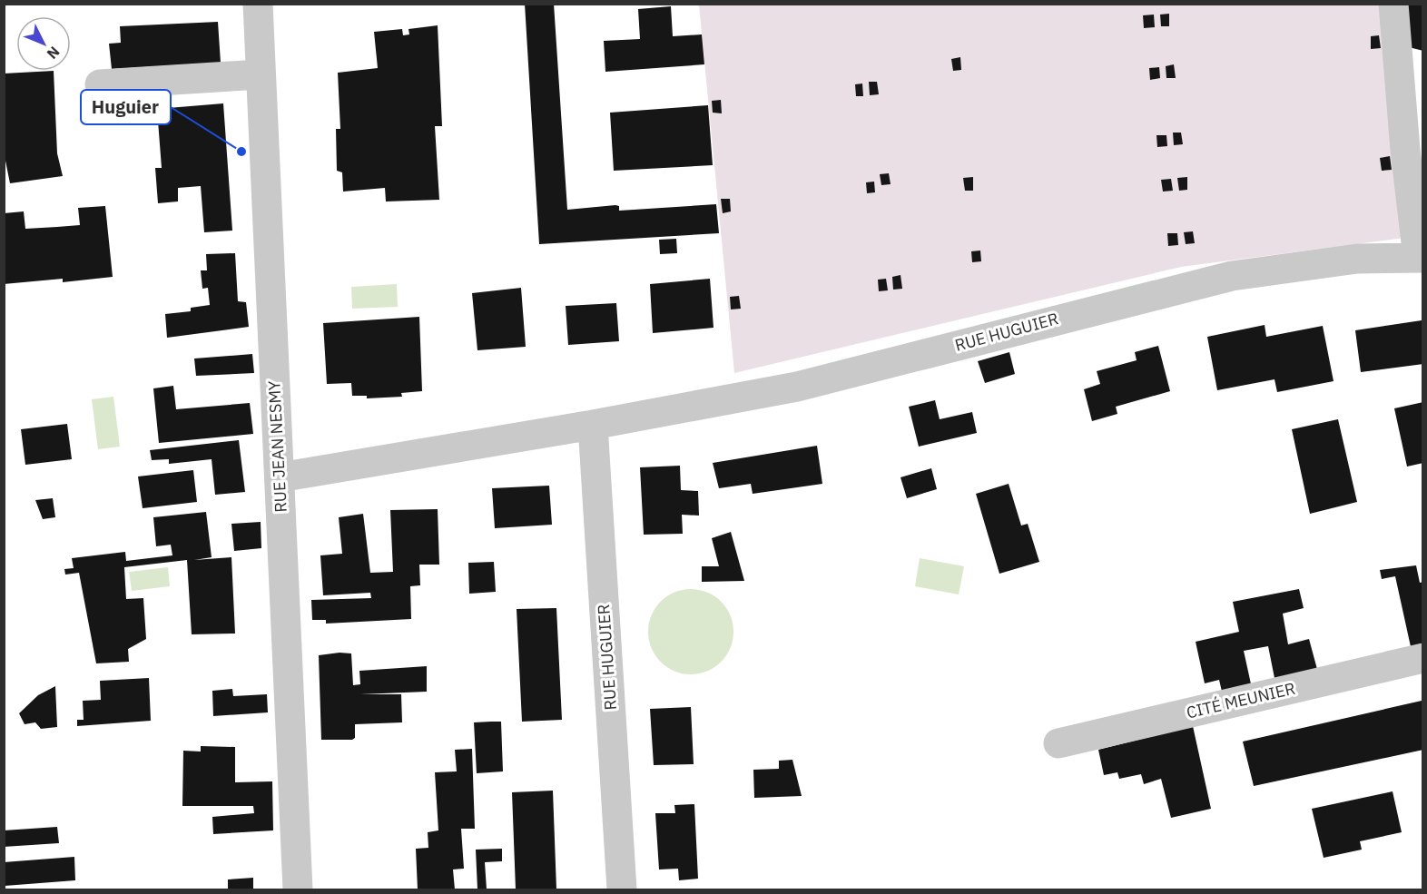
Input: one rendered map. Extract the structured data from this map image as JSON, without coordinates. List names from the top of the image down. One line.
{"streets":{"street":["RUE HUGUIER","RUE JEAN NESMY","CITÉ MEUNIER"]},"crossings":[["RUE HUGUIER","RUE JEAN NESMY"]],"places":["Huguier"],"north":"bottom right"}
